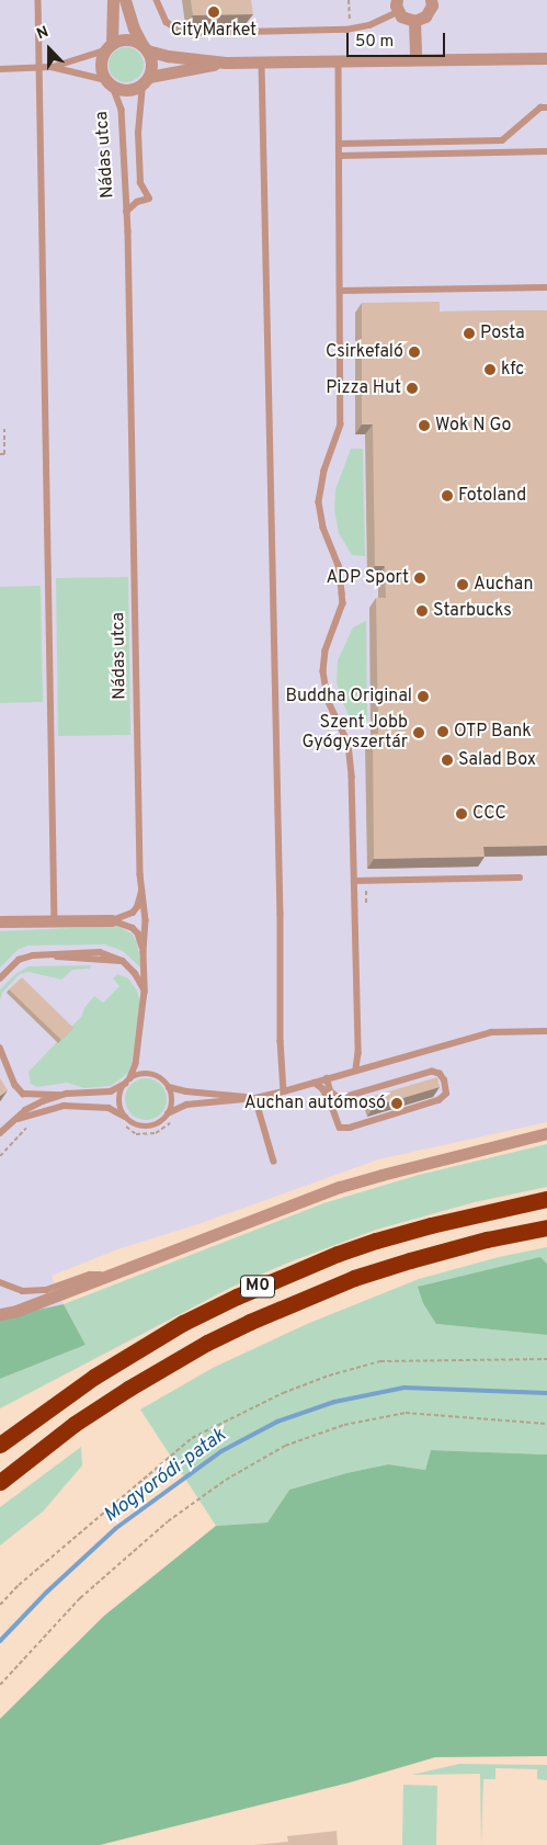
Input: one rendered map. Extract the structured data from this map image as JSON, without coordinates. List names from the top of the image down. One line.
{"streets":{"highway":["M0"],"street":["Nádas utca"]},"water":["Mogyoródi-patak"],"places":["CityMarket","Posta","Csirkefaló","kfc","Pizza Hut","Wok N Go","Fotoland","ADP Sport","Auchan","Starbucks","Buddha Original","OTP Bank","Szent Jobb Gyógyszertár","Salad Box","CCC","Auchan autómosó"],"scale_bar":"50 m","north":"top"}
